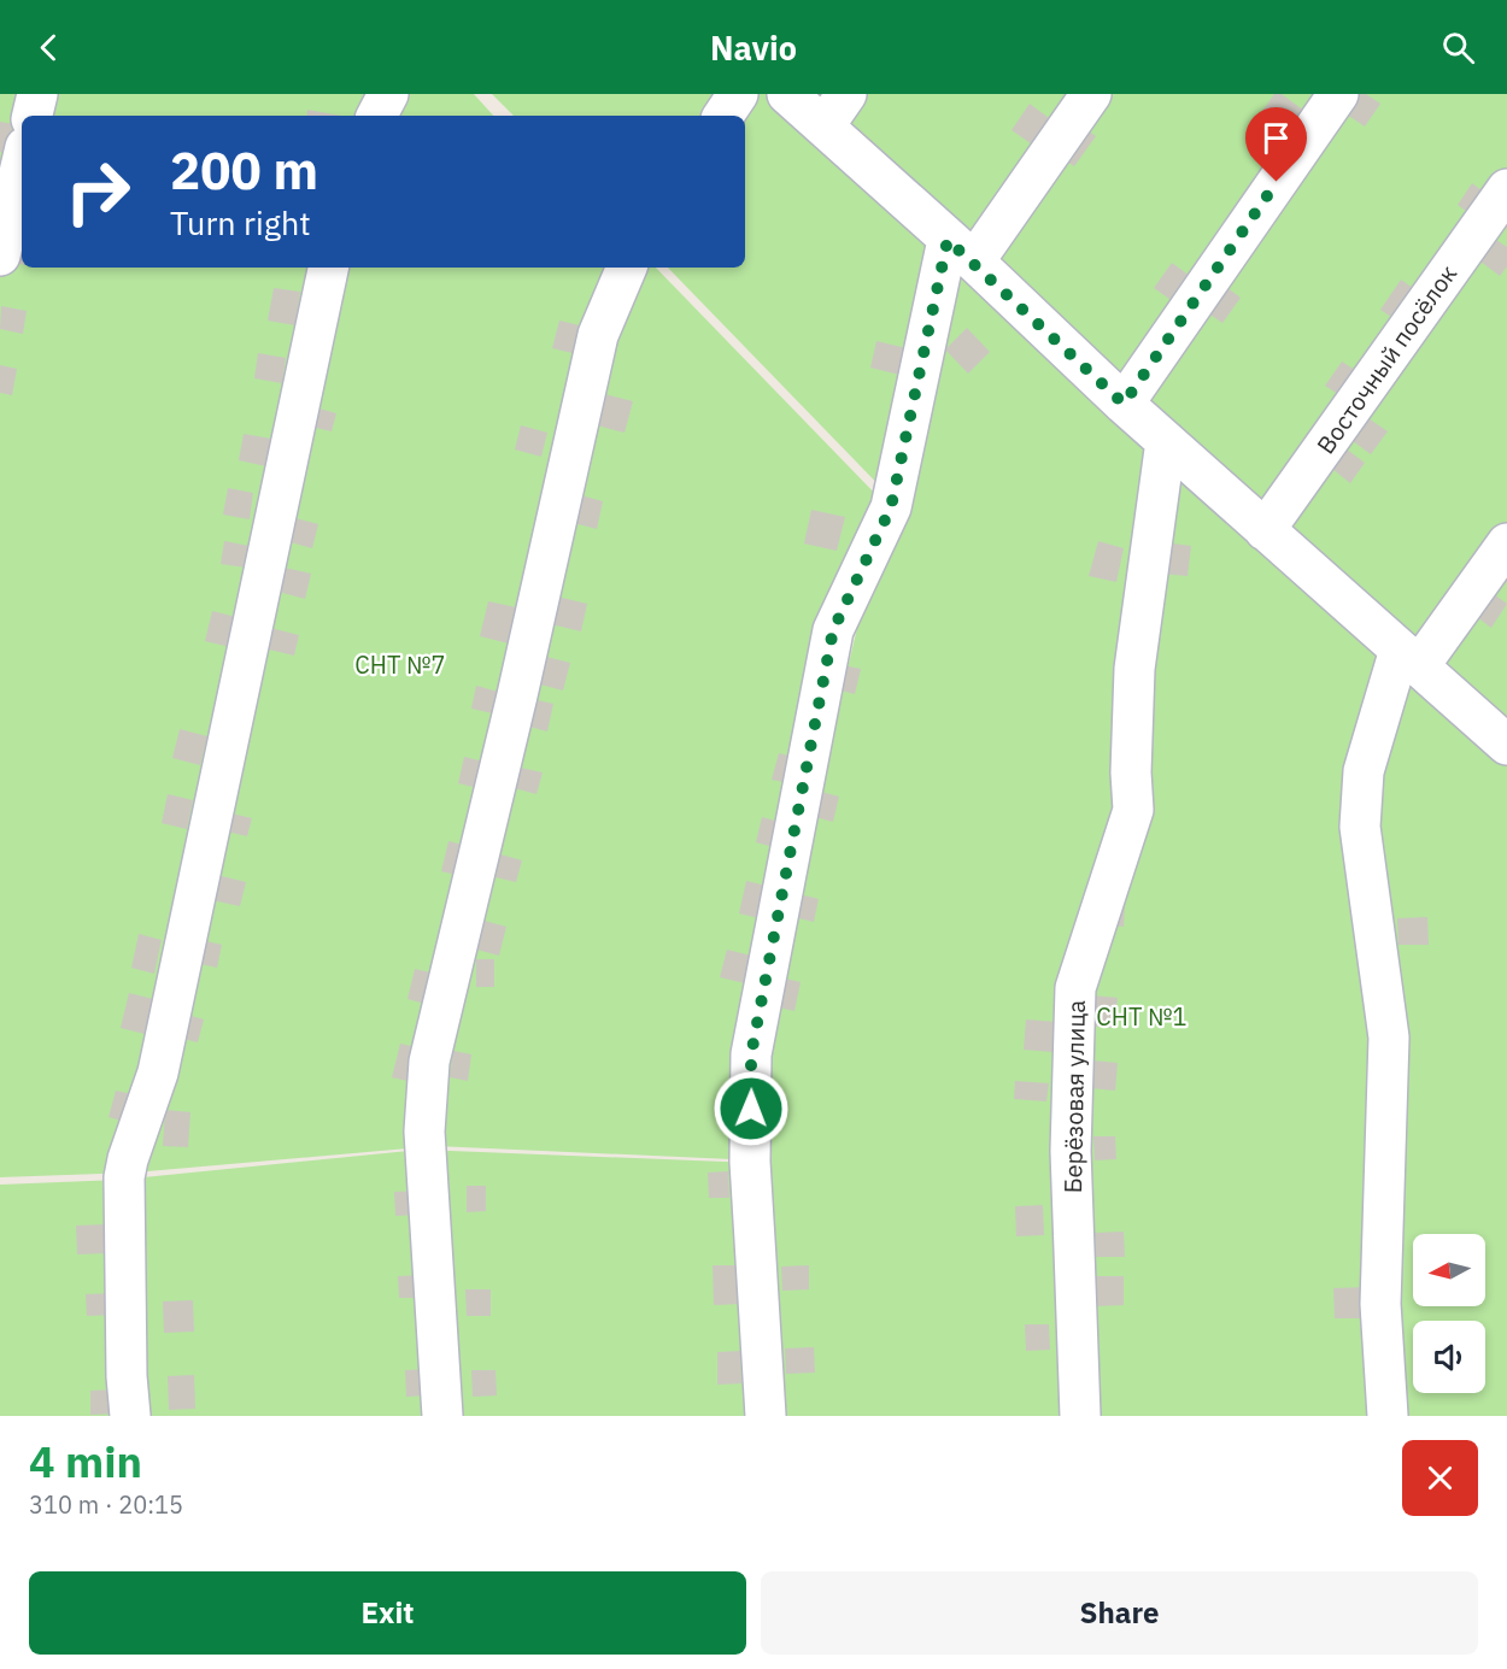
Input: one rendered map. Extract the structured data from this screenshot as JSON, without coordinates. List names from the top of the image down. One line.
{"streets":{"street":["Восточный посёлок","Берёзовая улица"]},"parks":["СНТ №7","СНТ №1"],"north":"left","page":{"header":"Navio","turn":["200 m","Turn right"],"heading":["4 min","310 m · 20:15"],"buttons":["Exit","Share"]}}
